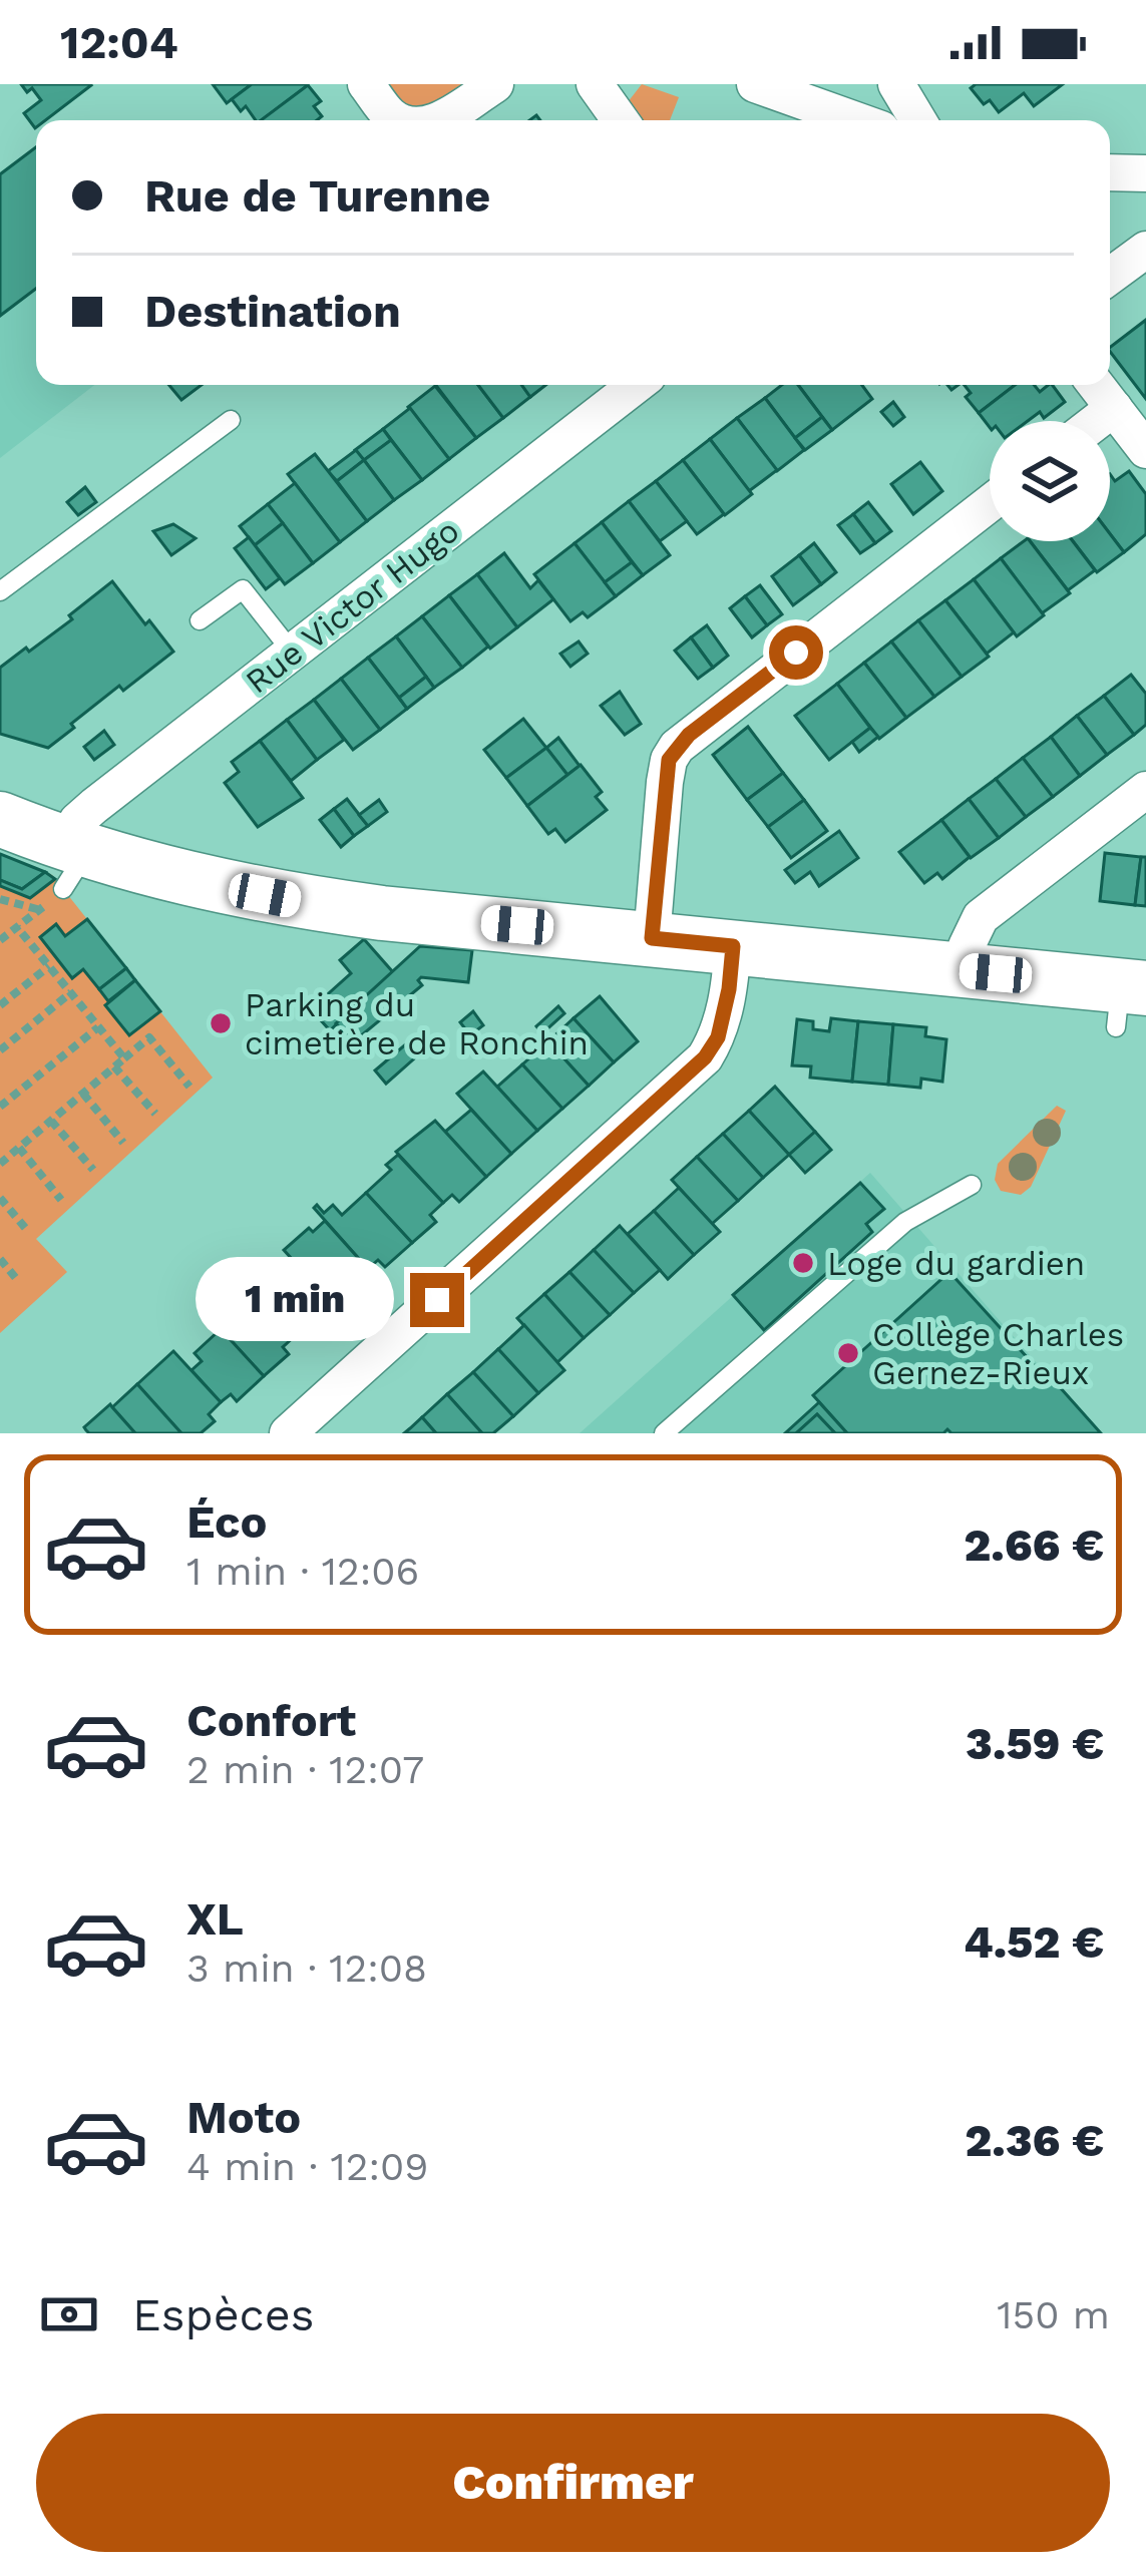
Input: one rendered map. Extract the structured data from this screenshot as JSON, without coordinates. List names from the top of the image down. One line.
{"streets":{"street":["Rue Victor Hugo"]},"places":["Parking du cimetière de Ronchin","Loge du gardien","Collège Charles Gernez-Rieux"],"page":{"status":"12:04","banner":["Rue de Turenne","Destination"],"bubble":"1 min","list":[{"name":"Éco","note":"1 min · 12:06","value":"2.66 €"},{"name":"Confort","note":"2 min · 12:07","value":"3.59 €"},{"name":"XL","note":"3 min · 12:08","value":"4.52 €"},{"name":"Moto","note":"4 min · 12:09","value":"2.36 €"}],"pay":["Espèces","150 m"],"buttons":"Confirmer"}}
